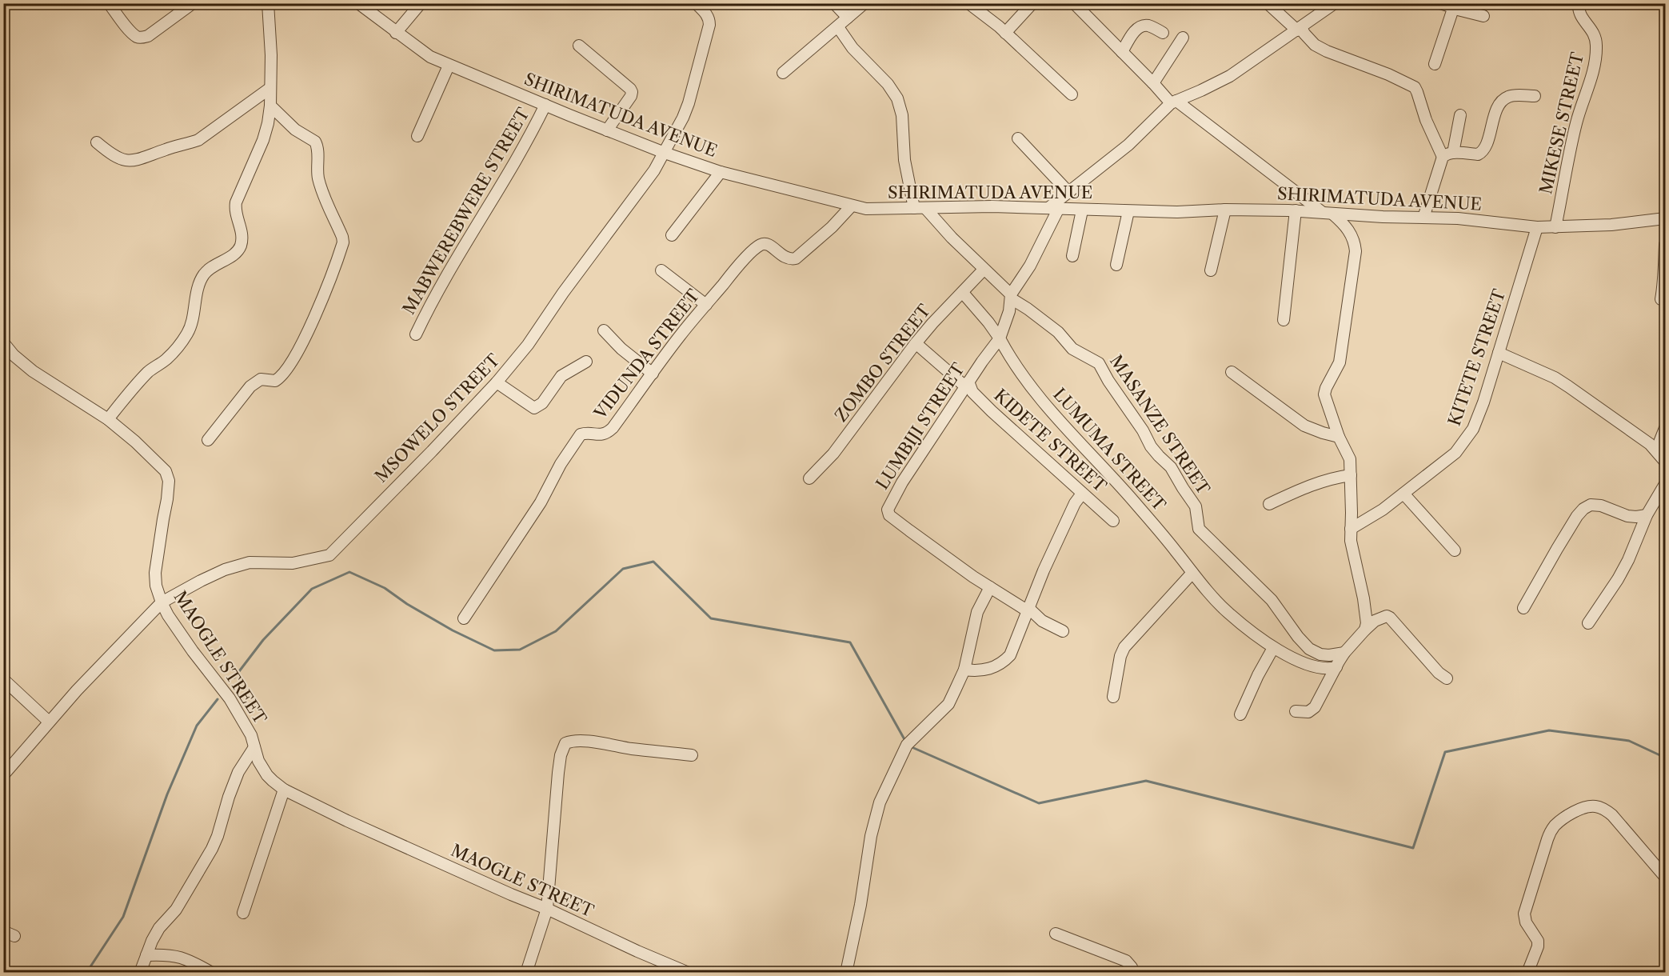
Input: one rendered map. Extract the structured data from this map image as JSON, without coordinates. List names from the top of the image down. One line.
{"streets":{"street":["SHIRIMATUDA AVENUE","MIKESE STREET","MABWEREBWERE STREET","VIDUNDA STREET","KITETE STREET","ZOMBO STREET","MSOWELO STREET","MASANZE STREET","LUMBIJI STREET","KIDETE STREET","LUMUMA STREET","MAOGLE STREET"]},"crossings":[["SHIRIMATUDA AVENUE","MIKESE STREET"],["SHIRIMATUDA AVENUE","MABWEREBWERE STREET"],["SHIRIMATUDA AVENUE","VIDUNDA STREET"],["SHIRIMATUDA AVENUE","KITETE STREET"],["SHIRIMATUDA AVENUE","MSOWELO STREET"],["ZOMBO STREET","KIDETE STREET"],["ZOMBO STREET","LUMUMA STREET"],["MSOWELO STREET","MAOGLE STREET"],["LUMBIJI STREET","KIDETE STREET"],["LUMBIJI STREET","LUMUMA STREET"]]}
